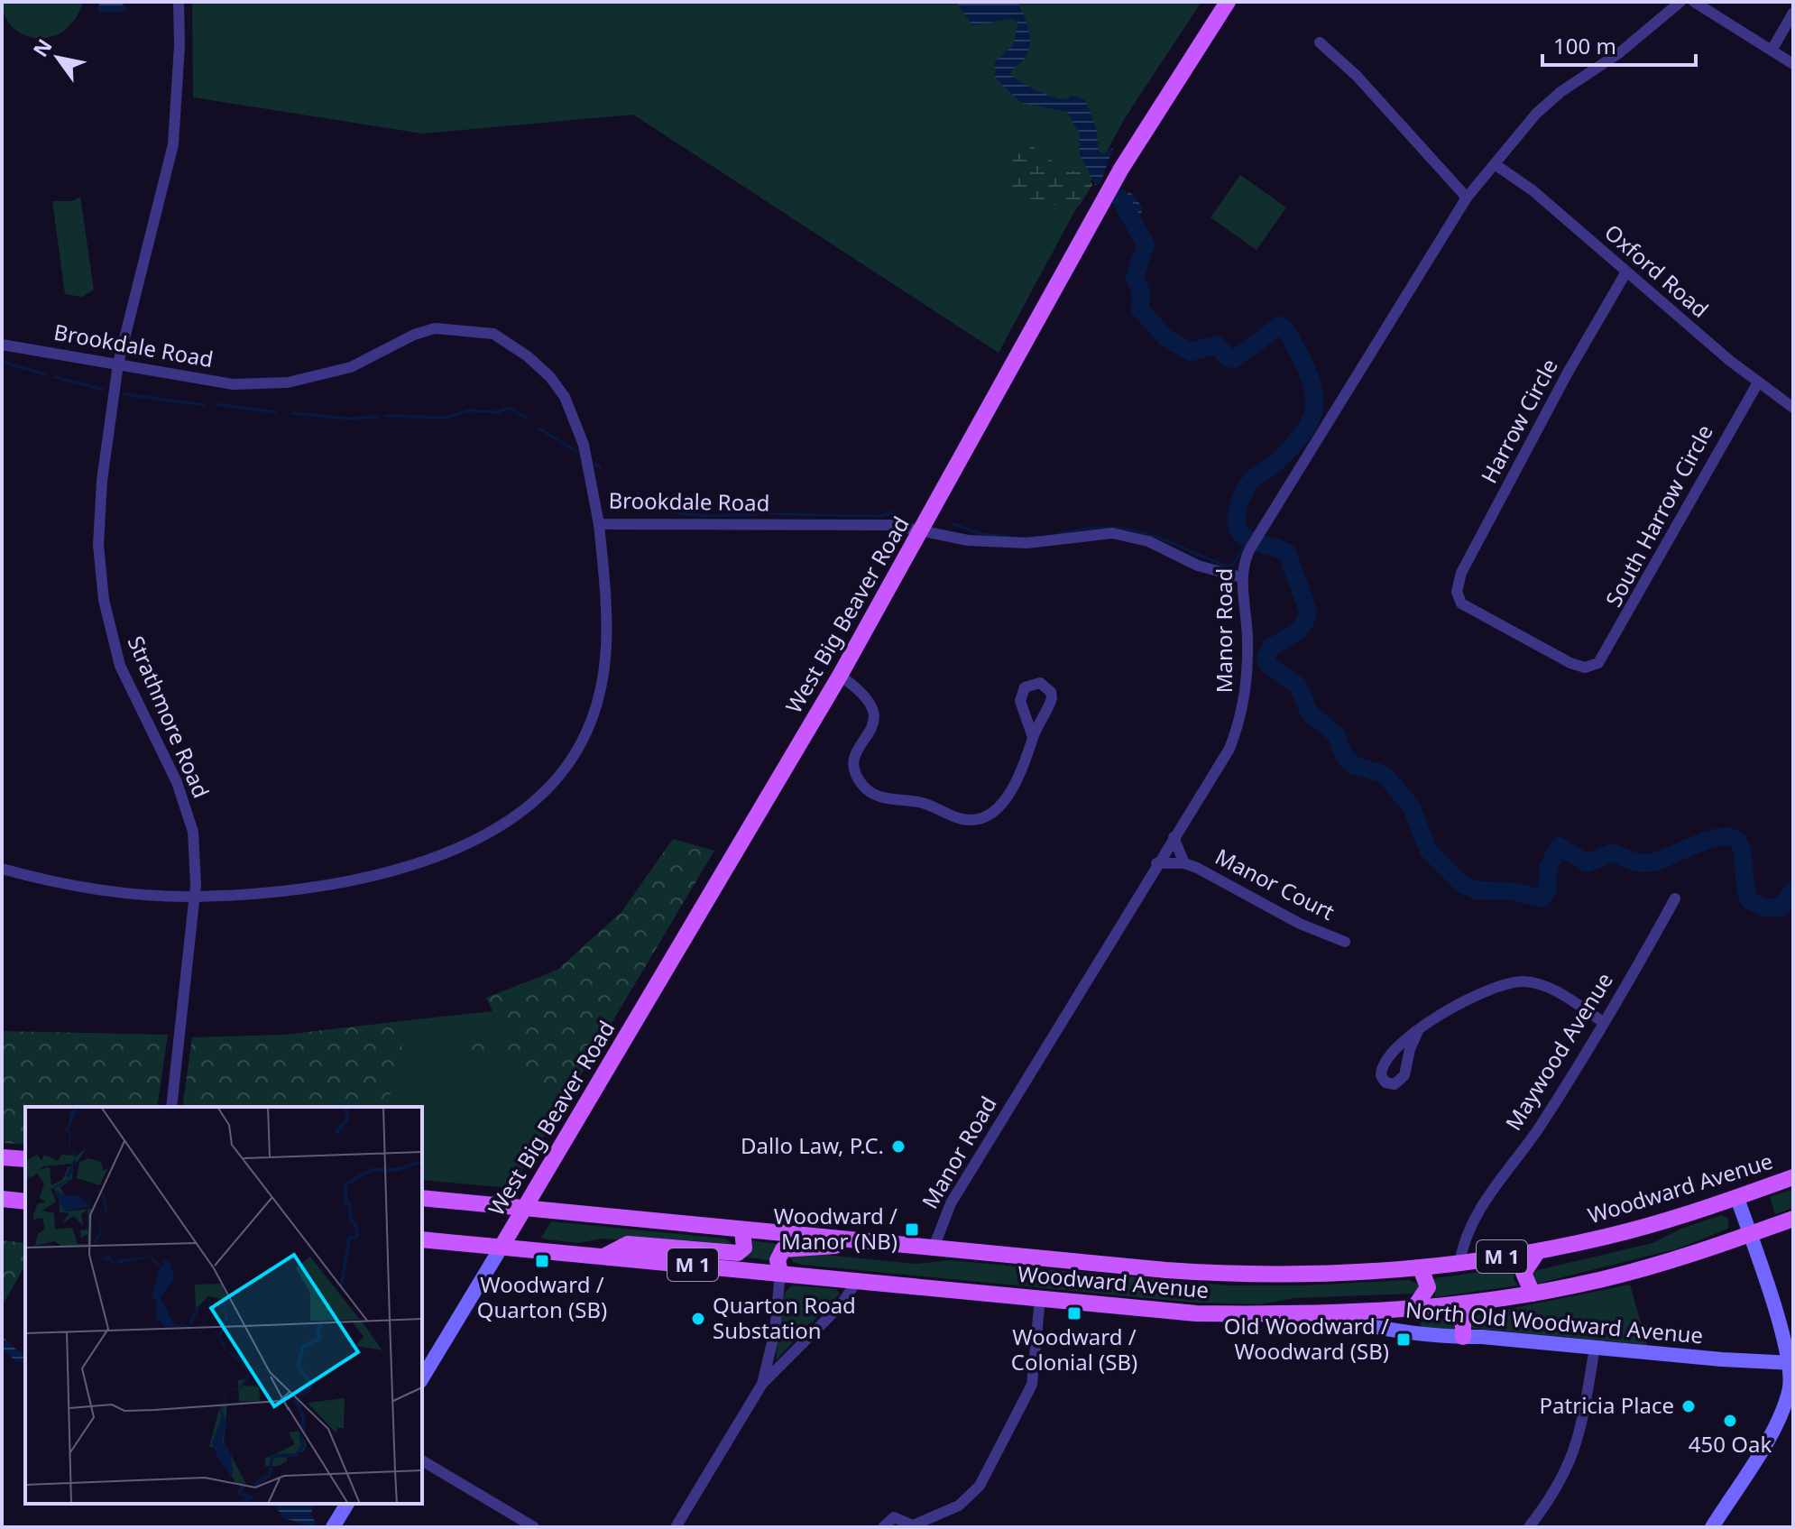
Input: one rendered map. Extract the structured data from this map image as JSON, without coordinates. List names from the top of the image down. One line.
{"streets":{"main road":["West Big Beaver Road","Woodward Avenue","M 1"],"street":["Oxford Road","Brookdale Road","Harrow Circle","South Harrow Circle","Manor Road","Strathmore Road","Manor Court","Maywood Avenue","North Old Woodward Avenue"]},"crossings":[["Oxford Road","Harrow Circle"],["Oxford Road","South Harrow Circle"],["Oxford Road","Manor Road"],["Brookdale Road","West Big Beaver Road"],["Brookdale Road","Manor Road"],["Brookdale Road","Strathmore Road"],["Harrow Circle","South Harrow Circle"],["West Big Beaver Road","Woodward Avenue"],["West Big Beaver Road","M 1"],["Manor Road","Manor Court"],["Manor Road","Woodward Avenue"],["Manor Road","M 1"],["Maywood Avenue","Woodward Avenue"],["Woodward Avenue","M 1"],["Woodward Avenue","North Old Woodward Avenue"]],"places":{"other":["Dallo Law, P.C.","Quarton Road Substation","Patricia Place","450 Oak"],"transit":["Woodward / Manor (NB)","Woodward / Quarton (SB)","Woodward / Colonial (SB)","Old Woodward / Woodward (SB)"]},"scale_bar":"100 m","north":"top left"}
